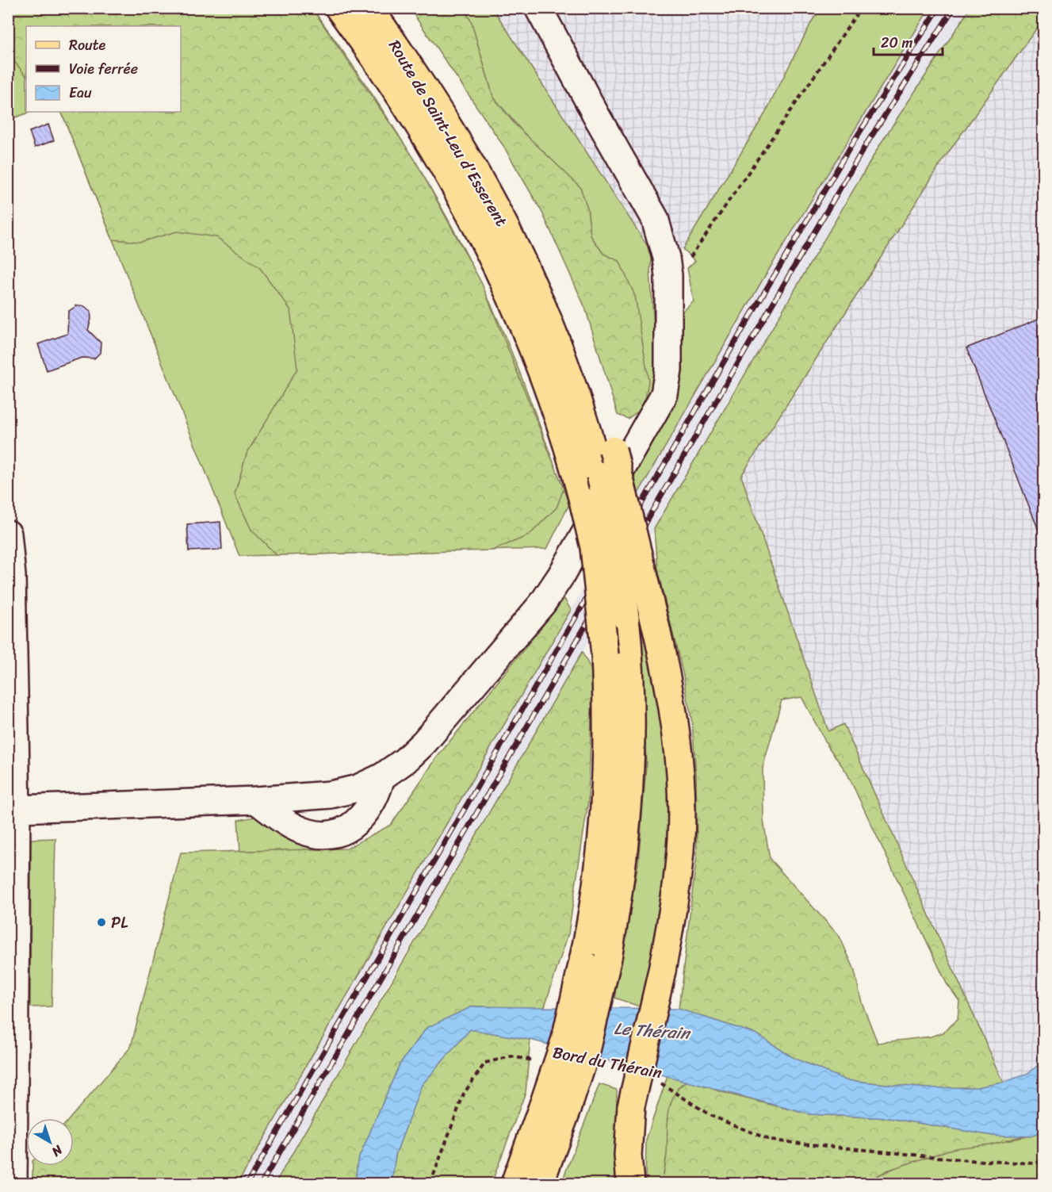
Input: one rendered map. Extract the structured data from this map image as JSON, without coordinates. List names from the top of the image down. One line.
{"streets":{"main road":["Route de Saint-Leu d'Esserent"],"path":["Bord du Thérain"]},"water":["Le Thérain"],"places":["PL"],"legend":["Route","Voie ferrée","Eau"],"scale_bar":"20 m","north":"bottom right"}
